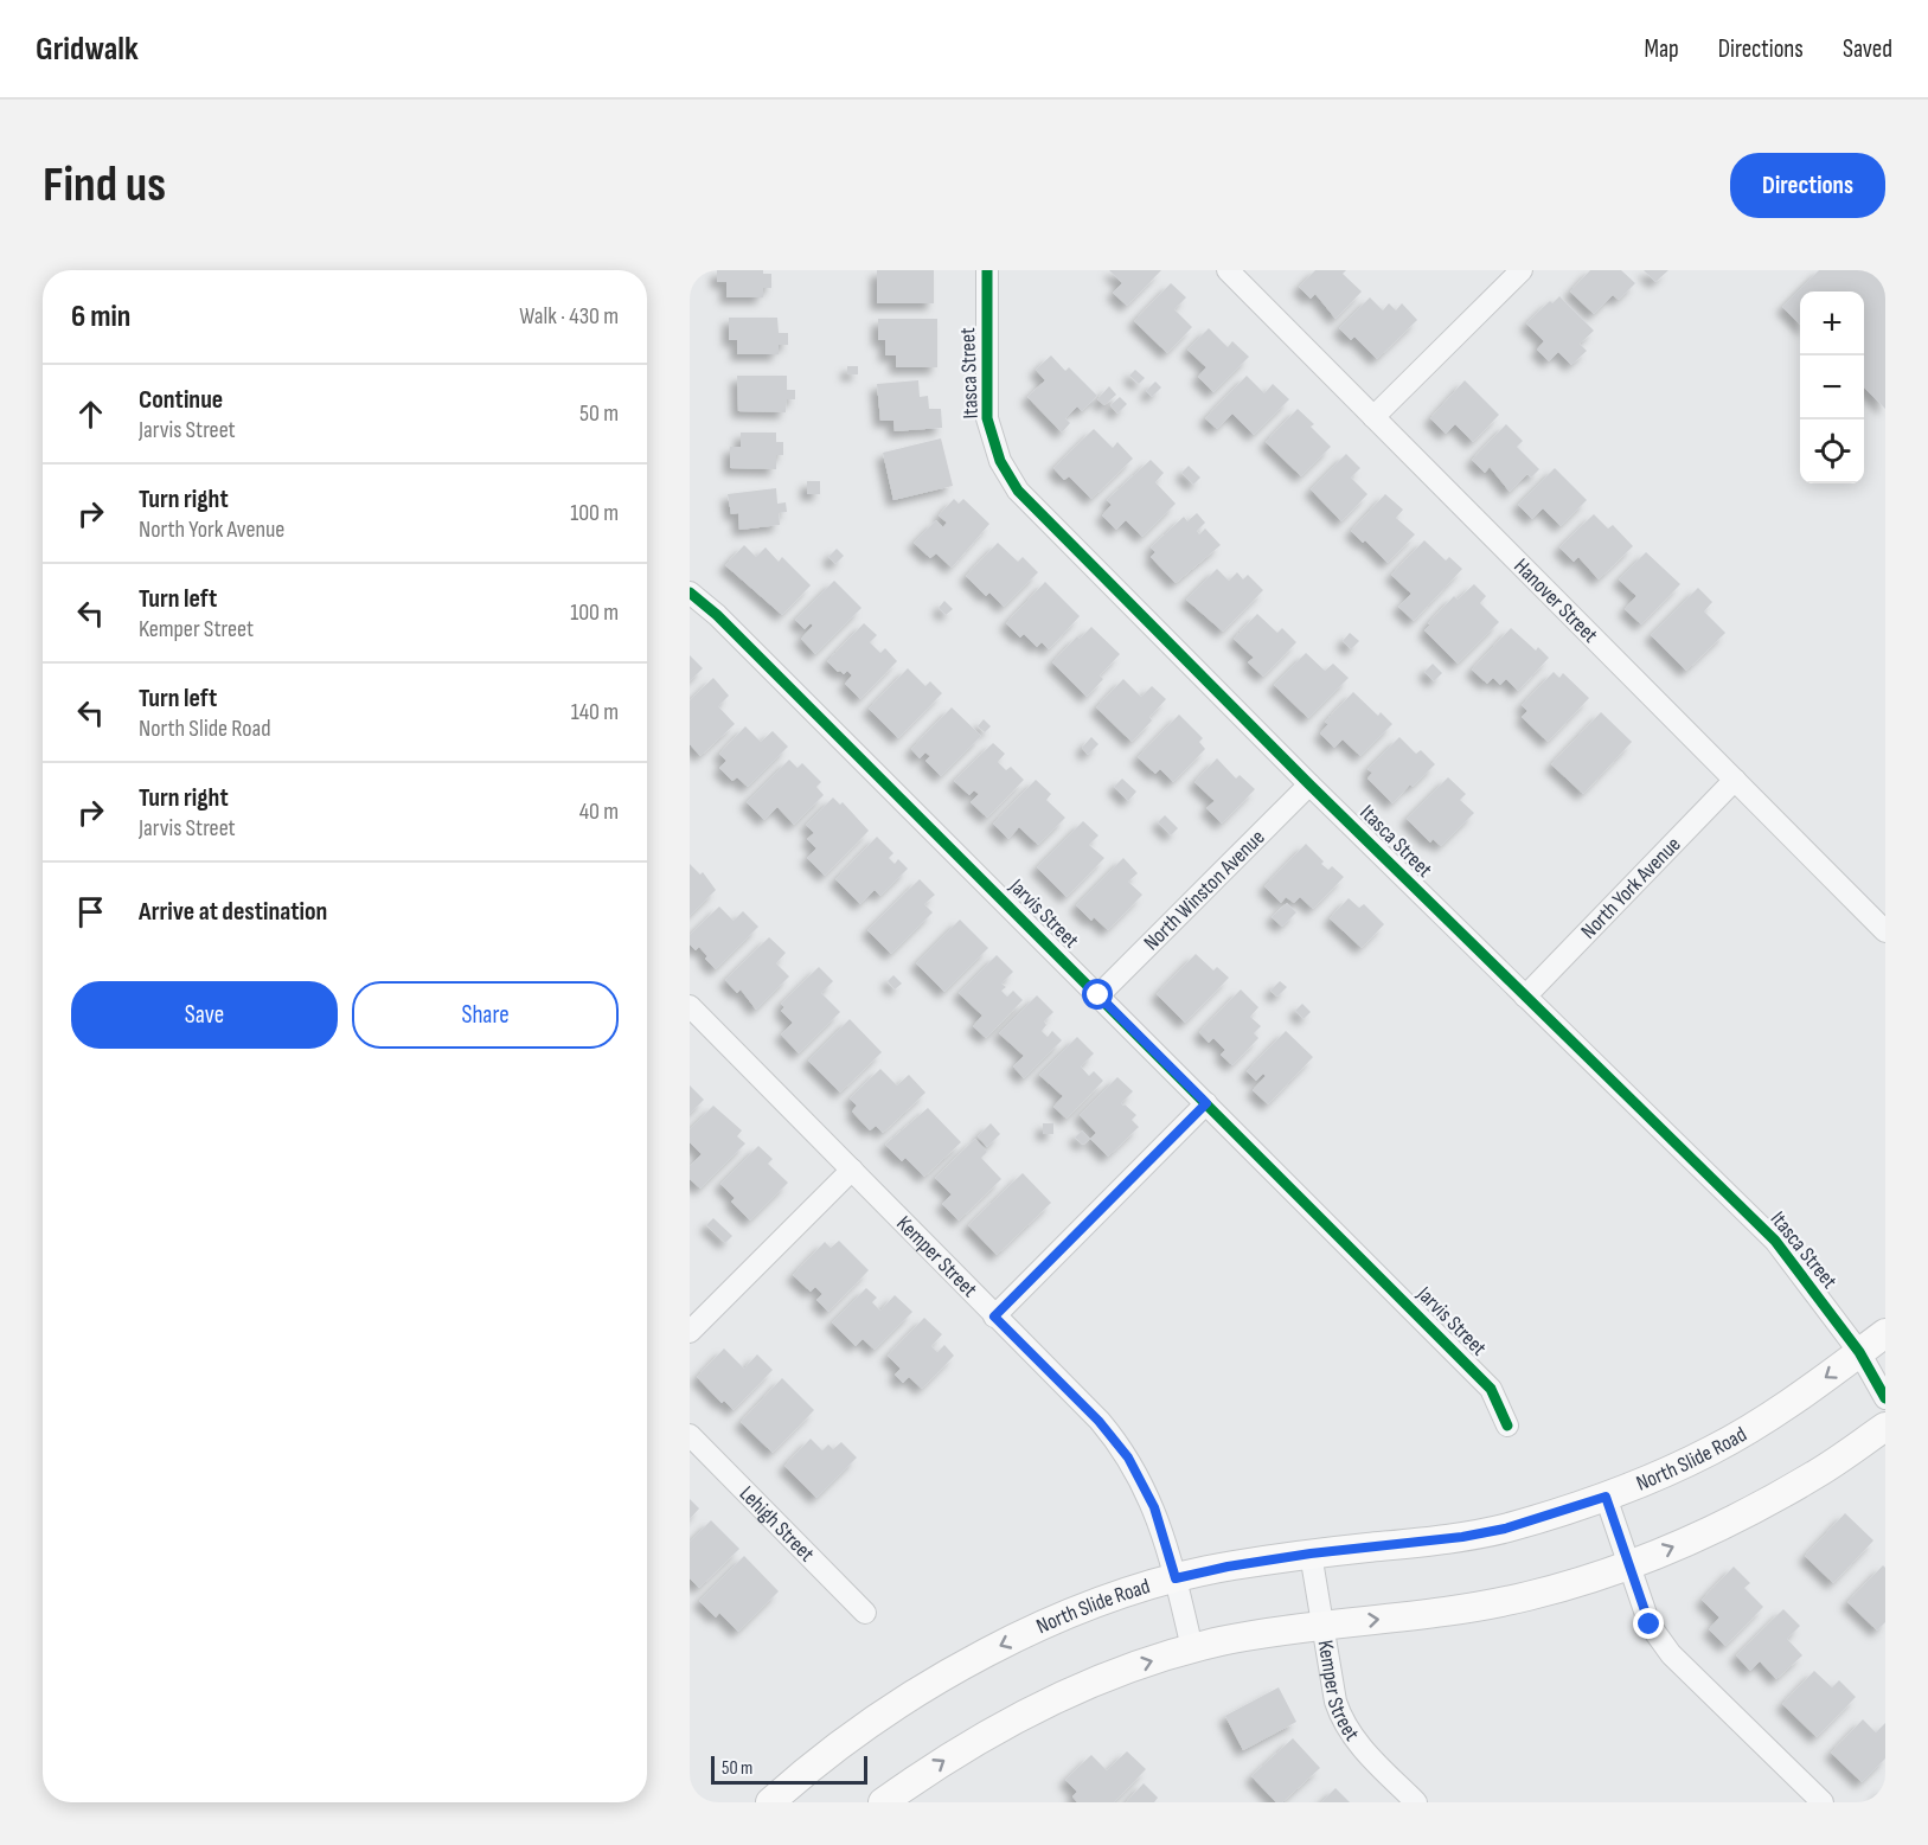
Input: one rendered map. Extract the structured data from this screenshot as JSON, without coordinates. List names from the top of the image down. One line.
{"streets":{"main road":["North Slide Road"],"street":["Itasca Street","Hanover Street","North York Avenue","North Winston Avenue","Jarvis Street","Kemper Street","Lehigh Street"]},"crossings":[["Itasca Street","North York Avenue"],["Itasca Street","North Winston Avenue"],["Itasca Street","North Slide Road"],["Hanover Street","North York Avenue"],["North Winston Avenue","Jarvis Street"],["Kemper Street","North Slide Road"]],"scale_bar":"50 m","page":{"header":"Gridwalk","nav":["Map","Directions","Saved"],"buttons":["Directions",["Save","Share"]],"title":"Find us","heading":["6 min","Walk · 430 m"],"map_buttons":["+","−"],"list":[["Continue","Jarvis Street","50 m"],["Turn right","North York Avenue","100 m"],["Turn left","Kemper Street","100 m"],["Turn left","North Slide Road","140 m"],["Turn right","Jarvis Street","40 m"],"Arrive at destination"],"scale":"50 m"}}
